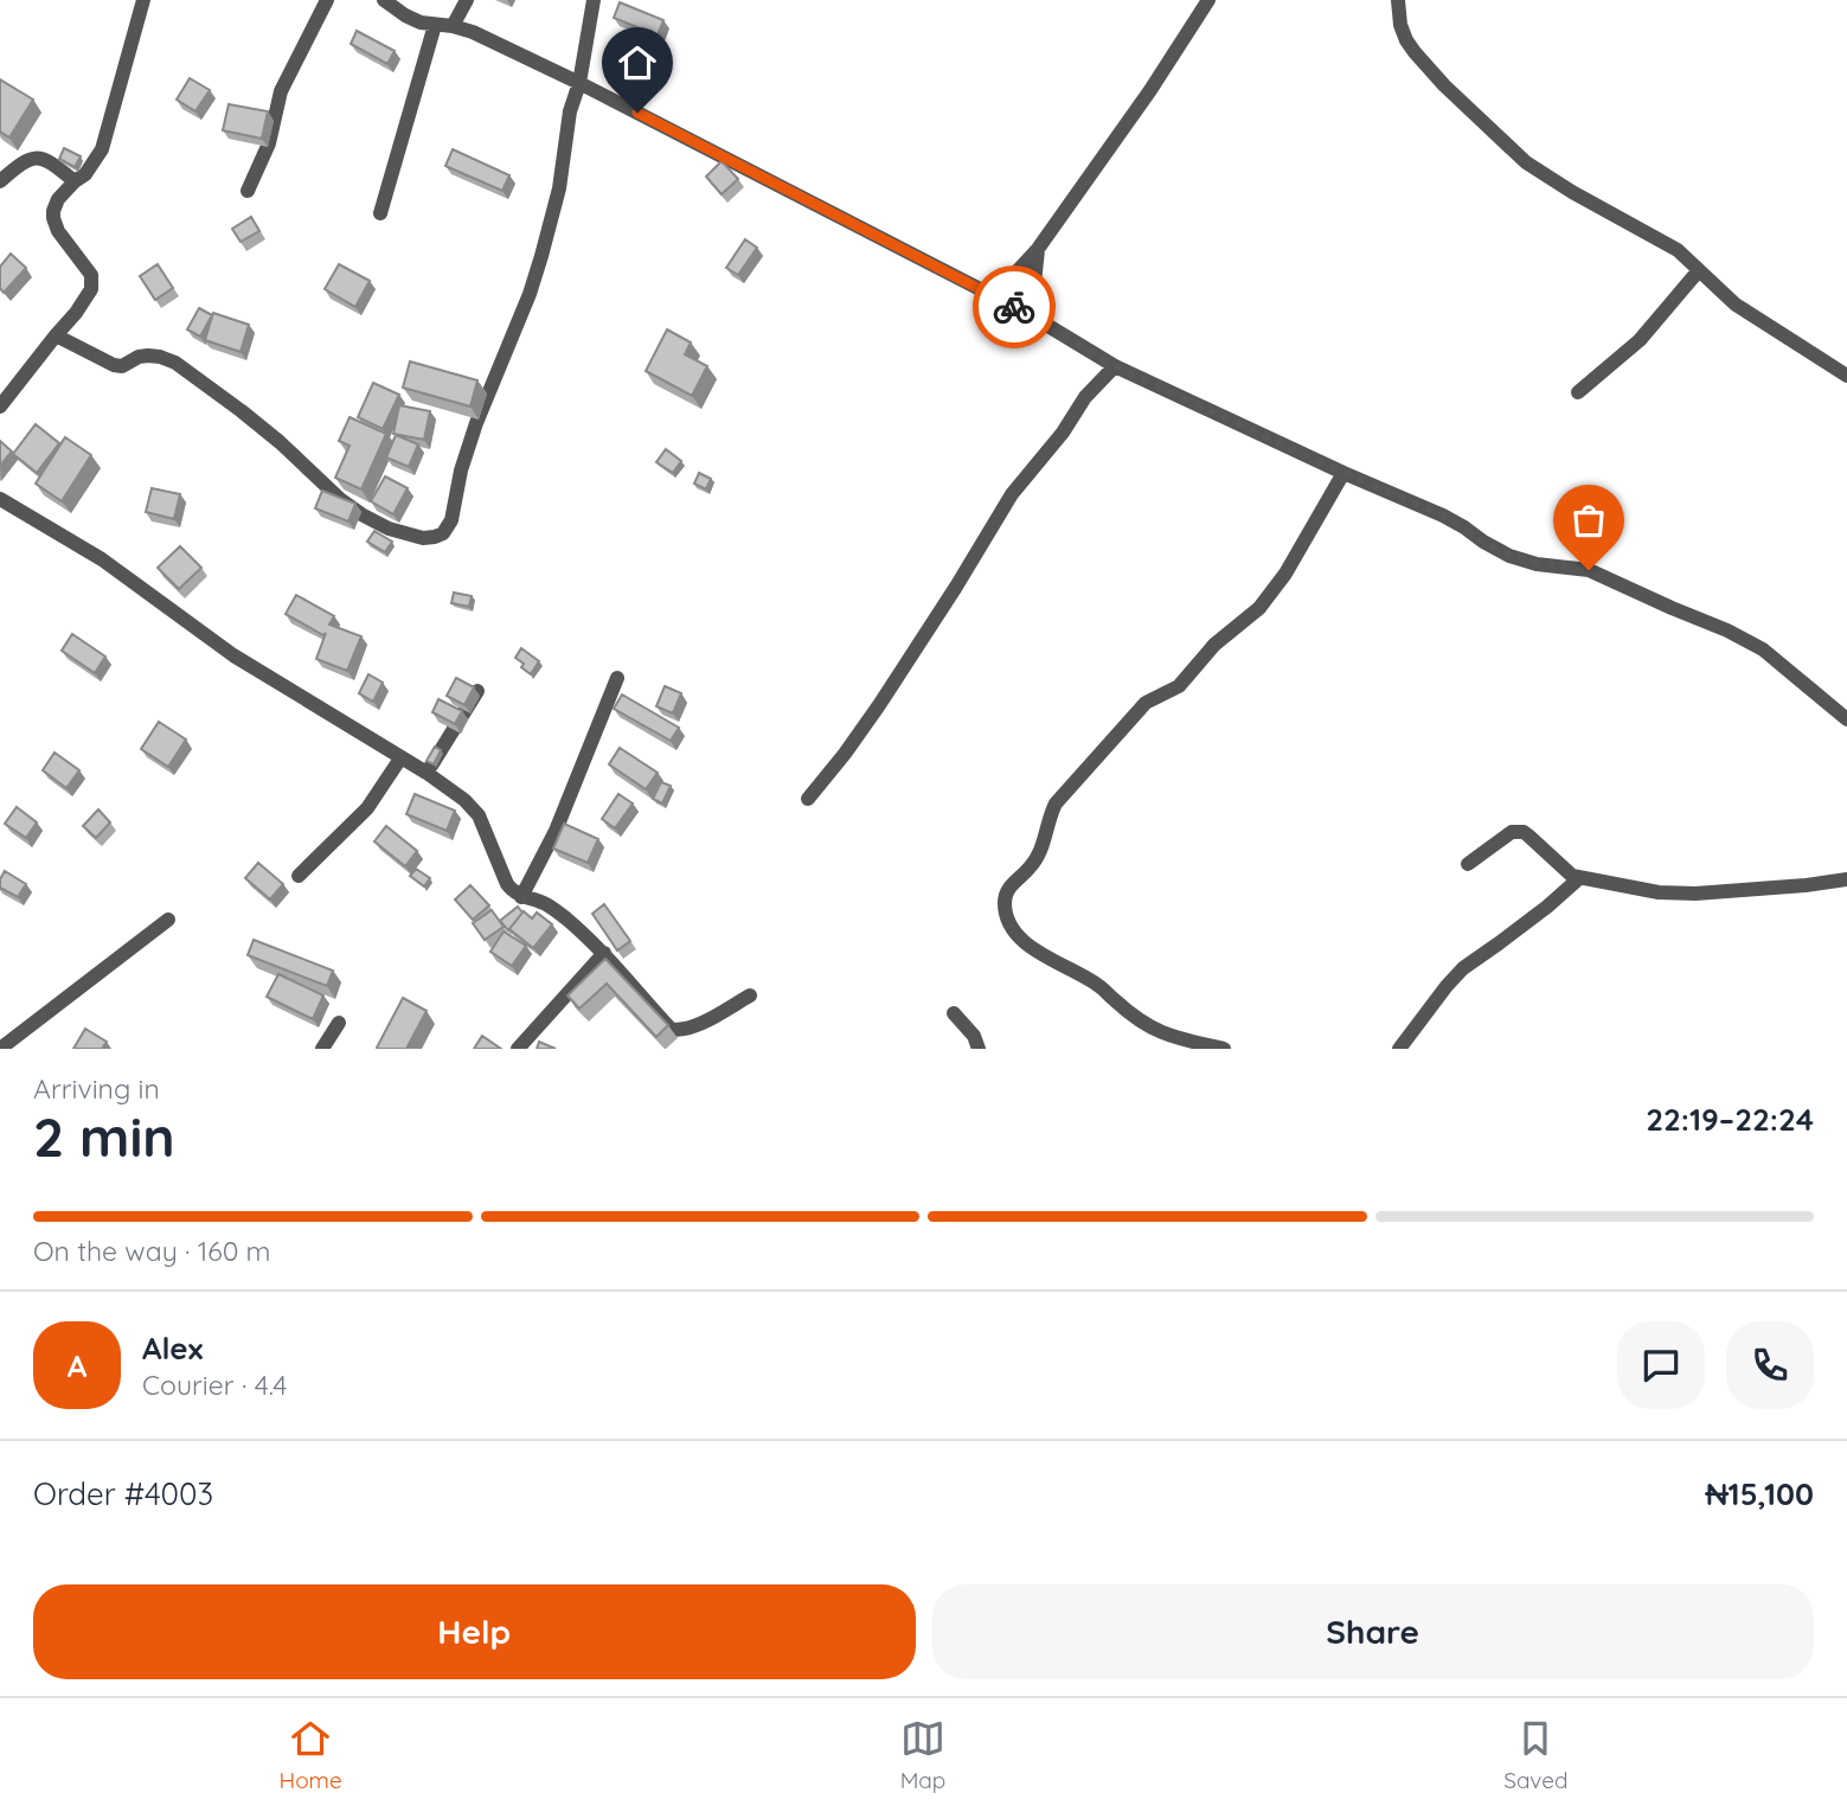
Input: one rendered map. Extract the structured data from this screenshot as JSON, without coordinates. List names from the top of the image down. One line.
{"page":{"heading":["2 min","Arriving in","22:19–22:24"],"panel":["Alex","Courier · 4.4","Order #4003","₦15,100"],"bar":"On the way · 160 m","round":"A","buttons":["Help","Share"],"tabs":["Home","Map","Saved"]}}
